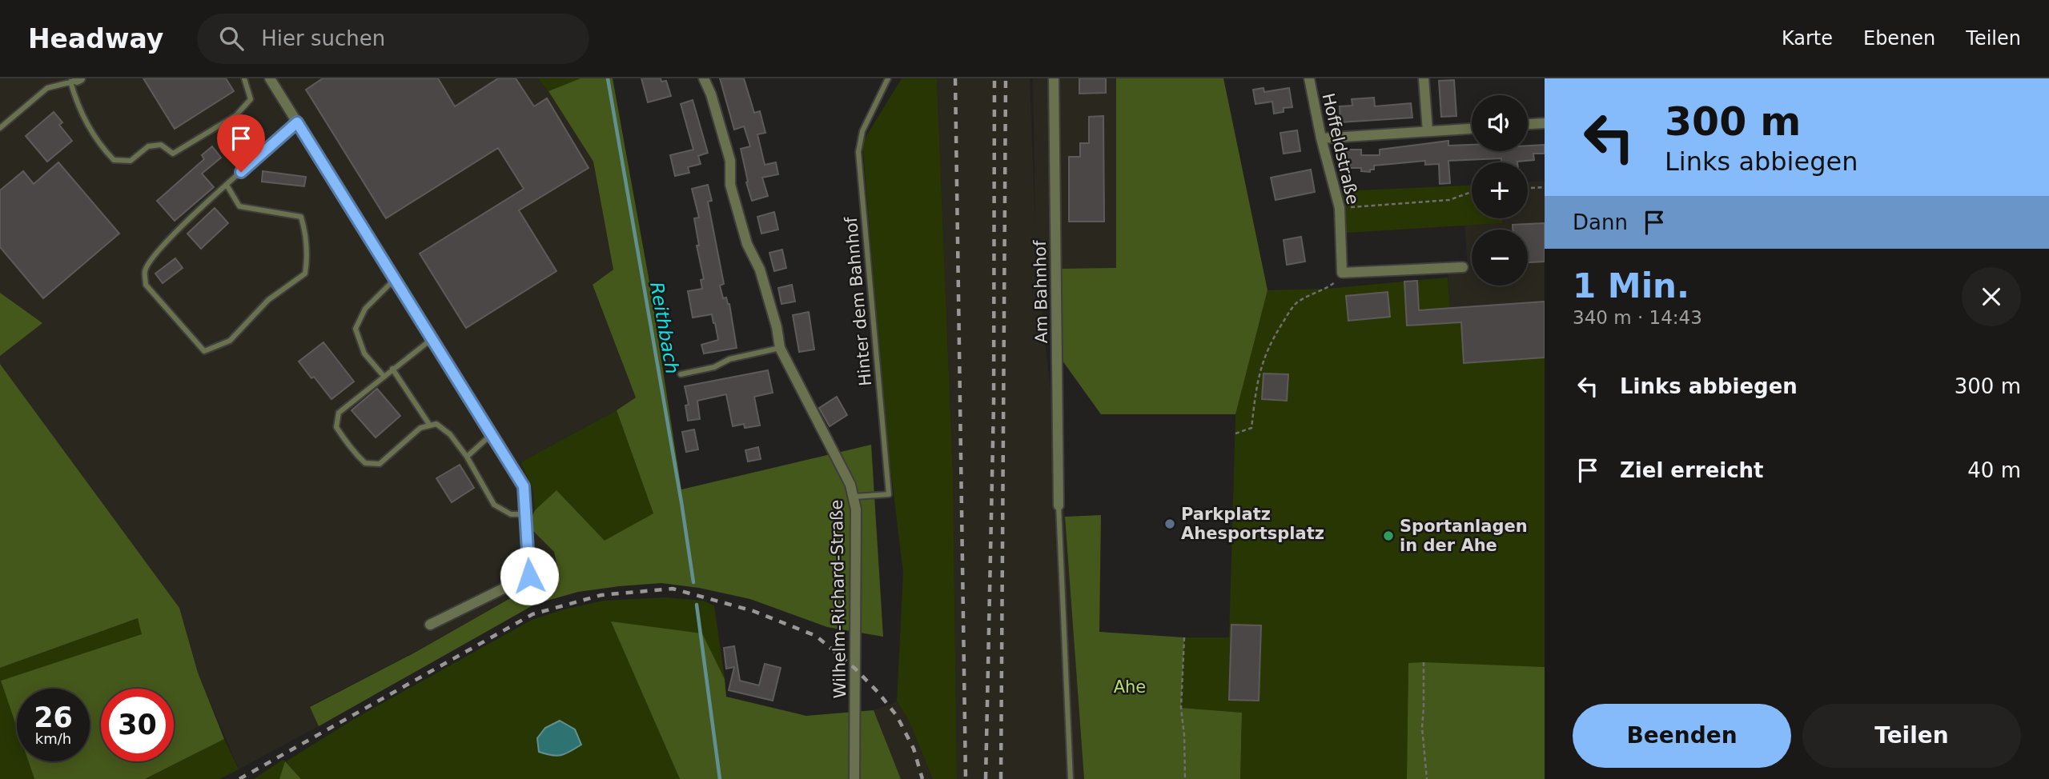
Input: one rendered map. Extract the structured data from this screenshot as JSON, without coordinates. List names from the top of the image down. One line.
{"streets":{"street":["Hoffeldstraße","Am Bahnhof","Wilhelm-Richard-Straße"],"lane":["Hinter dem Bahnhof"]},"crossings":[["Hinter dem Bahnhof","Wilhelm-Richard-Straße"]],"water":["Reithbach"],"parks":["Ahe"],"places":["Parkplatz Ahesportsplatz","Sportanlagen in der Ahe"],"page":{"header":"Headway","search":"Hier suchen","nav":["Karte","Ebenen","Teilen"],"turn":["300 m","Links abbiegen"],"map_buttons":["+","−"],"then":"Dann","heading":["1 Min.","340 m · 14:43"],"list":[{"name":"Links abbiegen","value":"300 m"},{"name":"Ziel erreicht","value":"40 m"}],"speed":"26 km/h","limit":"30","buttons":["Beenden","Teilen"]}}
